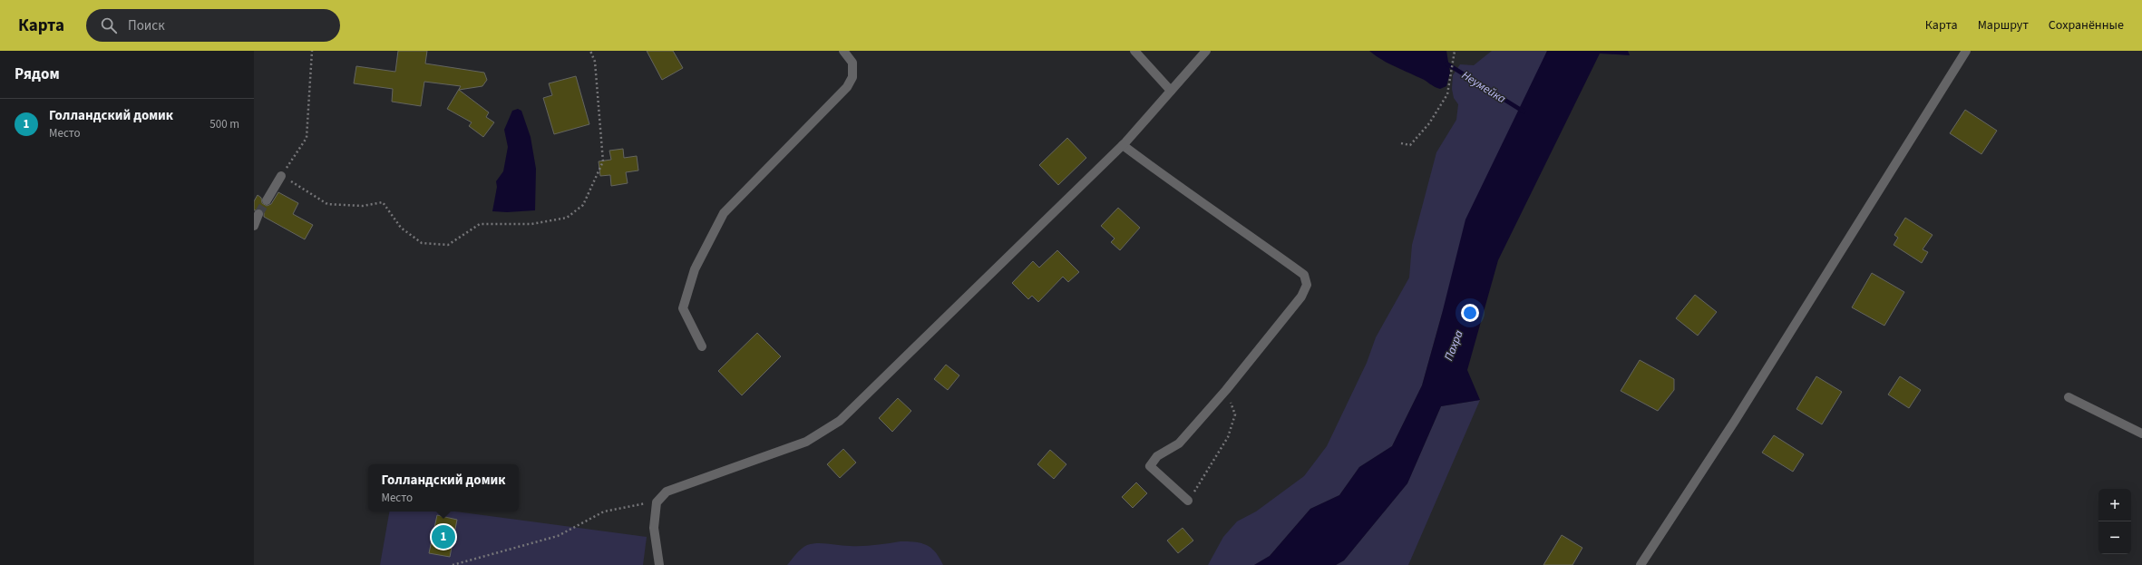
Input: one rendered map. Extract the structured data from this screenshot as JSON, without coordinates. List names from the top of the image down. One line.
{"water":["Неумейка","Пахра"],"page":{"header":"Карта","search":"Поиск","nav":["Карта","Маршрут","Сохранённые"],"heading":"Рядом","list":[{"mark":"1","name":"Голландский домик","note":"Место","value":"500 m"}],"popup":["Голландский домик","Место"],"map_buttons":["+","−"],"pins":"1"}}
